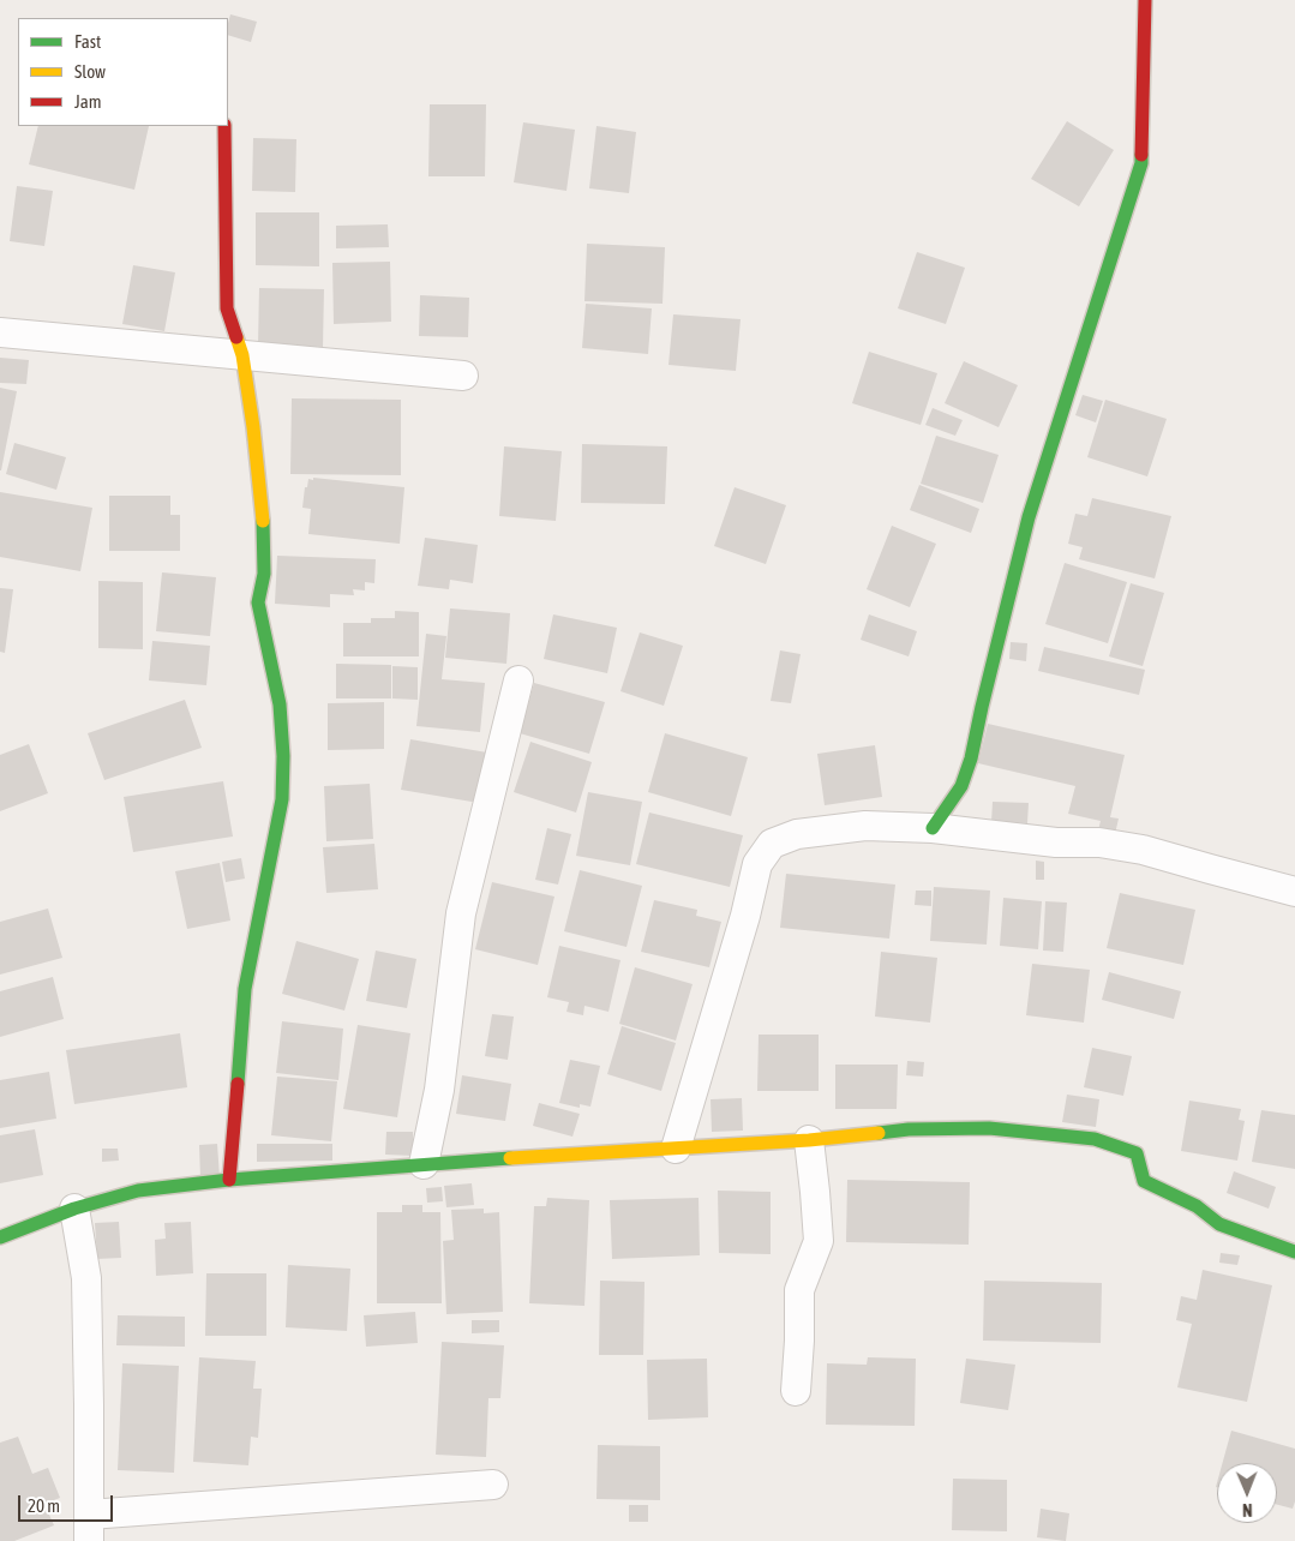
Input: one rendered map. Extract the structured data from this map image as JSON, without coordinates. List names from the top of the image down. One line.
{"legend":["Fast","Slow","Jam"],"scale_bar":"20 m","north":"bottom"}
